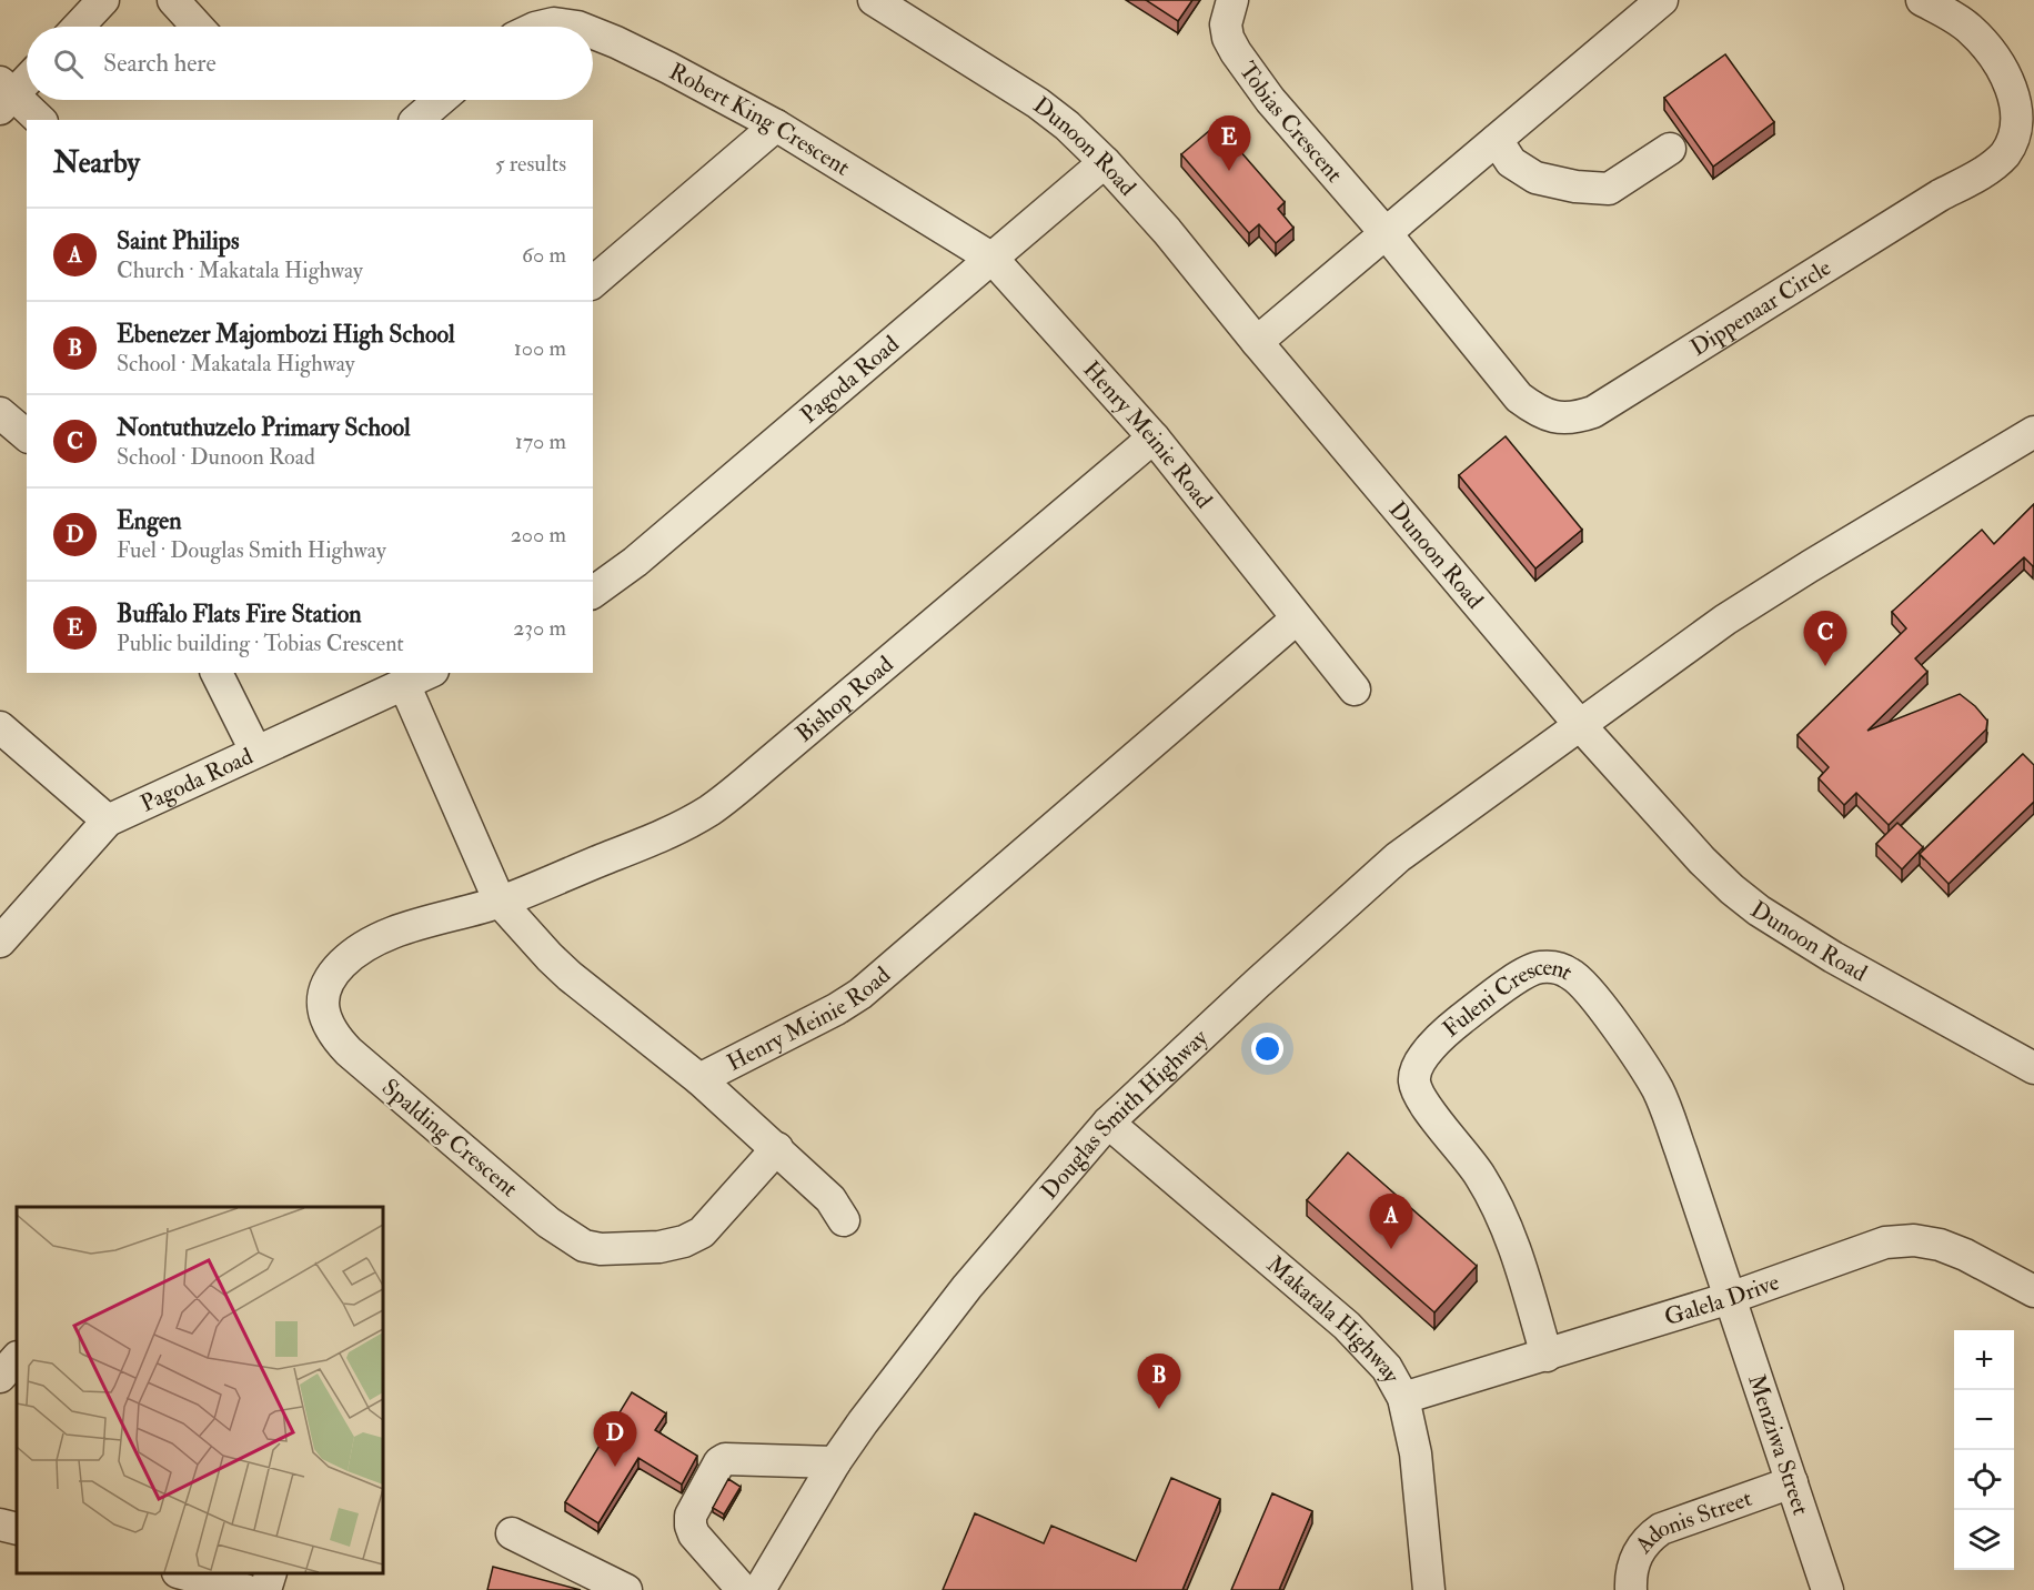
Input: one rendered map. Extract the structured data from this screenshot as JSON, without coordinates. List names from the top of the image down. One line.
{"streets":{"street":["Robert King Crescent","Tobias Crescent","Dunoon Road","Dippenaar Circle","Pagoda Road","Henry Meinie Road","Bishop Road","Fuleni Crescent","Douglas Smith Highway","Spalding Crescent","Galela Drive","Makatala Highway","Menziwa Street","Adonis Street"]},"crossings":[["Robert King Crescent","Pagoda Road"],["Robert King Crescent","Henry Meinie Road"],["Tobias Crescent","Dippenaar Circle"],["Dunoon Road","Pagoda Road"],["Dunoon Road","Douglas Smith Highway"],["Pagoda Road","Henry Meinie Road"],["Henry Meinie Road","Bishop Road"],["Henry Meinie Road","Spalding Crescent"],["Bishop Road","Spalding Crescent"],["Fuleni Crescent","Galela Drive"],["Fuleni Crescent","Menziwa Street"],["Douglas Smith Highway","Makatala Highway"],["Galela Drive","Makatala Highway"],["Galela Drive","Menziwa Street"],["Menziwa Street","Adonis Street"]],"page":{"search":"Search here","pins":["E","C","A","B","D"],"heading":["Nearby","5 results"],"list":[{"mark":"A","name":"Saint Philips","note":"Church · Makatala Highway","value":"60 m"},{"mark":"B","name":"Ebenezer Majombozi High School","note":"School · Makatala Highway","value":"100 m"},{"mark":"C","name":"Nontuthuzelo Primary School","note":"School · Dunoon Road","value":"170 m"},{"mark":"D","name":"Engen","note":"Fuel · Douglas Smith Highway","value":"200 m"},{"mark":"E","name":"Buffalo Flats Fire Station","note":"Public building · Tobias Crescent","value":"230 m"}],"map_buttons":["+","−"]}}
